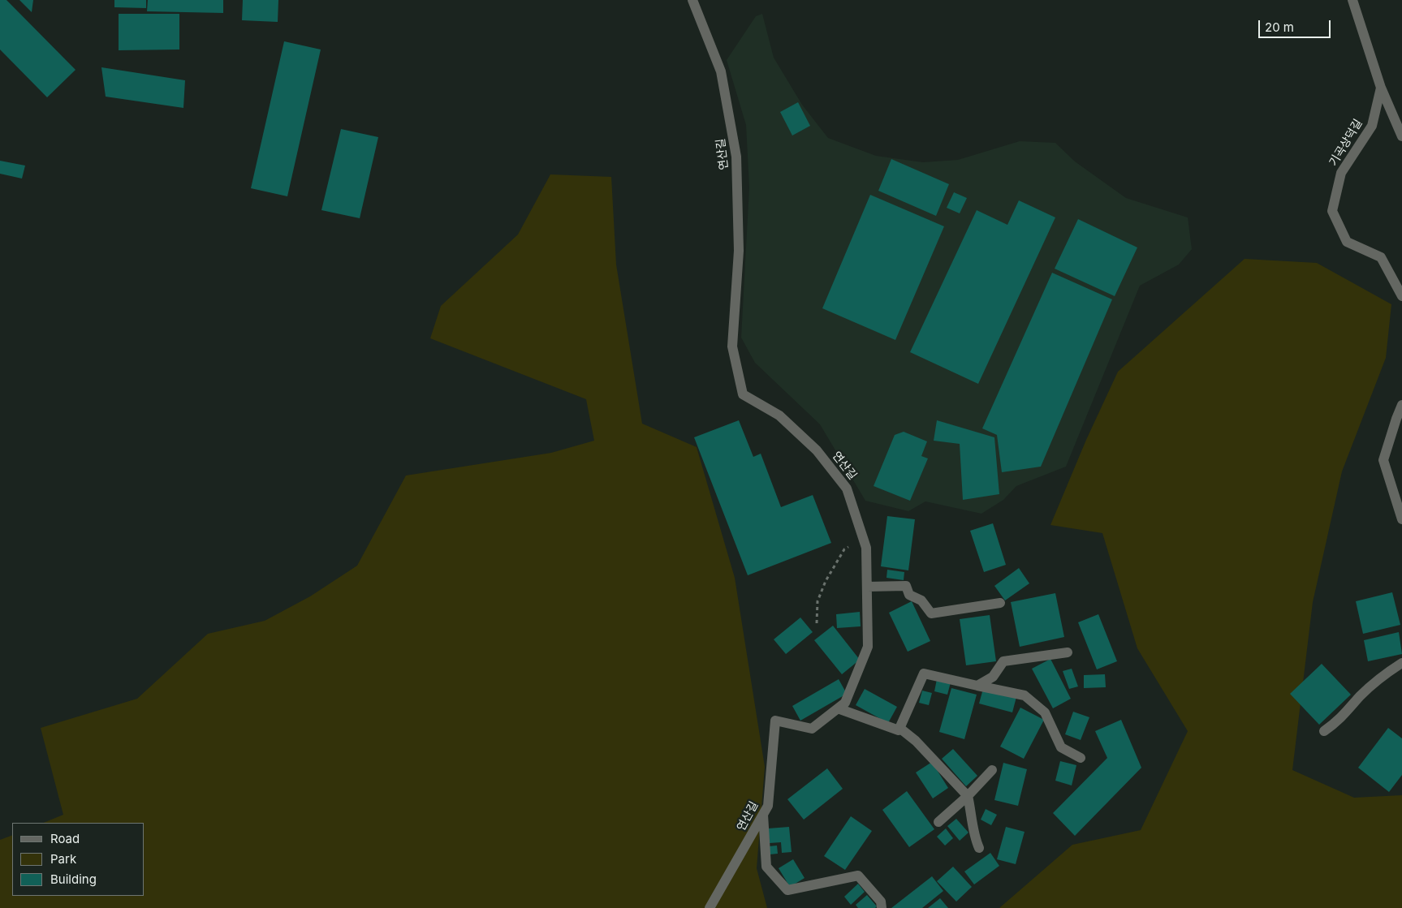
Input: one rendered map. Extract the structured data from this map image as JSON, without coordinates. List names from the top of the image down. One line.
{"streets":{"street":["기곡상덕길","연산길"]},"legend":["Road","Park","Building"],"scale_bar":"20 m"}
